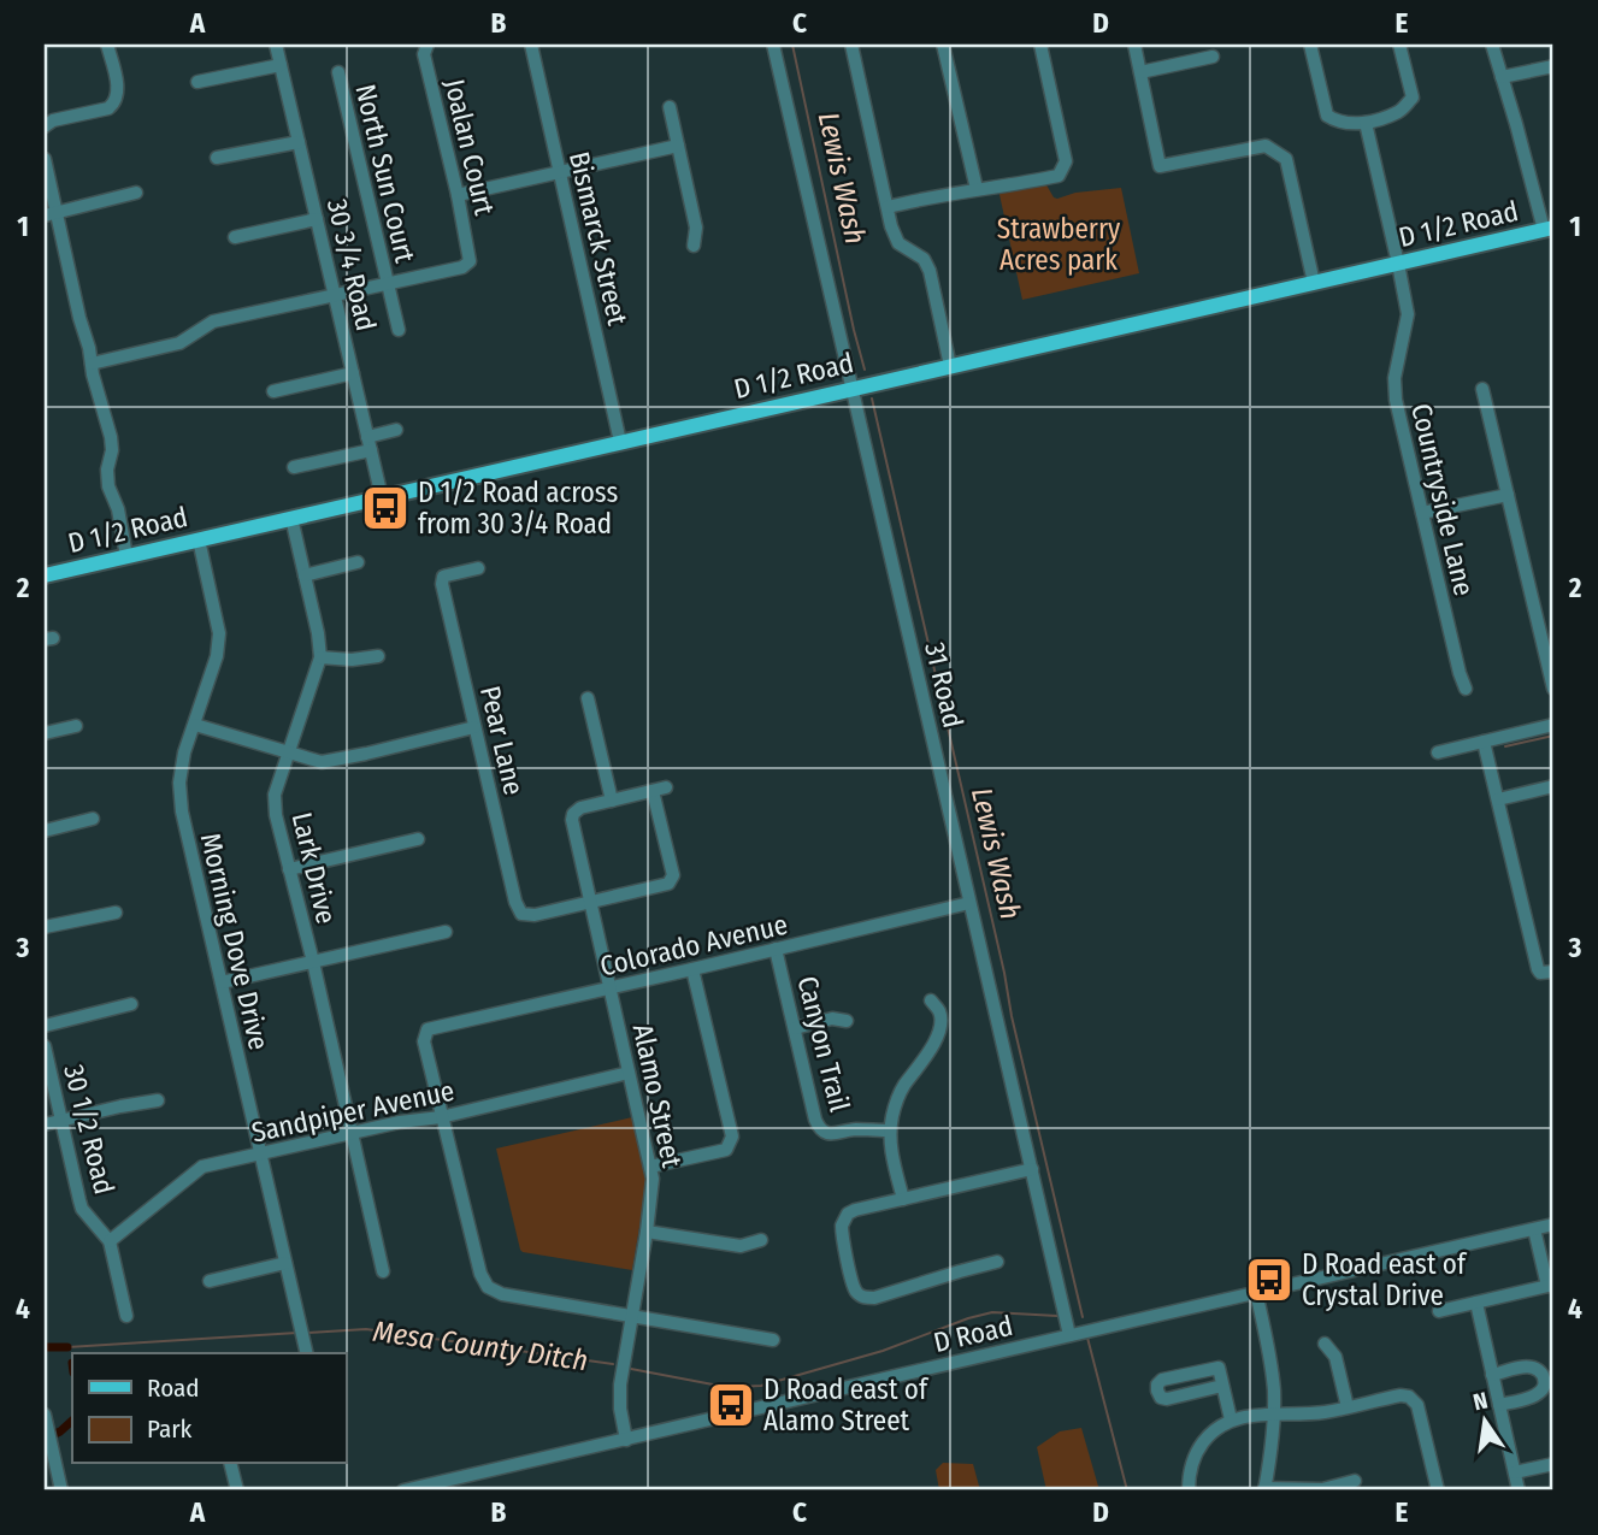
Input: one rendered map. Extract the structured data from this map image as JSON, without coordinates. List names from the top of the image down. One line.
{"streets":{"main road":["D 1/2 Road"],"street":["Joalan Court","North Sun Court","Bismarck Street","30 3/4 Road","Countryside Lane","31 Road","Pear Lane","Lark Drive","Morning Dove Drive","Colorado Avenue","Canyon Trail","Alamo Street","Sandpiper Avenue","30 1/2 Road","D Road"]},"crossings":[["Joalan Court","North Sun Court"],["D 1/2 Road","Bismarck Street"],["D 1/2 Road","30 3/4 Road"],["D 1/2 Road","Countryside Lane"],["D 1/2 Road","31 Road"],["D 1/2 Road","Lark Drive"],["D 1/2 Road","Morning Dove Drive"],["31 Road","Colorado Avenue"],["31 Road","D Road"],["Pear Lane","Alamo Street"],["Lark Drive","Sandpiper Avenue"],["Morning Dove Drive","Sandpiper Avenue"],["Colorado Avenue","Canyon Trail"],["Colorado Avenue","Alamo Street"],["Colorado Avenue","Sandpiper Avenue"],["Alamo Street","Sandpiper Avenue"],["Alamo Street","D Road"],["Sandpiper Avenue","30 1/2 Road"]],"water":["Lewis Wash","Mesa County Ditch"],"parks":["Strawberry Acres park"],"places":{"bus stop":["D 1/2 Road across from 30 3/4 Road","D Road east of Crystal Drive","D Road east of Alamo Street"]},"legend":["Road","Park"],"north":"top","grid":{"columns":["A","B","C","D","E"],"rows":["1","2","3","4"]}}
